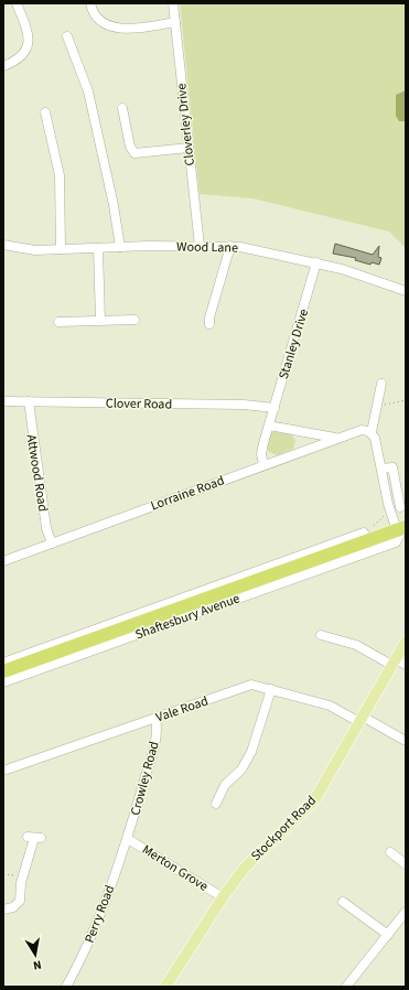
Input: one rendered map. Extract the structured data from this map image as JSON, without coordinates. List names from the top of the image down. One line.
{"streets":{"highway":["Shaftesbury Avenue"],"main road":["Stockport Road"],"street":["Cloverley Drive","Wood Lane","Stanley Drive","Clover Road","Attwood Road","Lorraine Road","Vale Road","Crowley Road","Merton Grove","Perry Road"]},"crossings":[["Cloverley Drive","Wood Lane"],["Wood Lane","Stanley Drive"],["Stanley Drive","Clover Road"],["Stanley Drive","Lorraine Road"],["Clover Road","Attwood Road"],["Attwood Road","Lorraine Road"],["Vale Road","Crowley Road"],["Vale Road","Stockport Road"],["Crowley Road","Merton Grove"],["Crowley Road","Perry Road"],["Stockport Road","Merton Grove"],["Merton Grove","Perry Road"]],"north":"bottom"}
